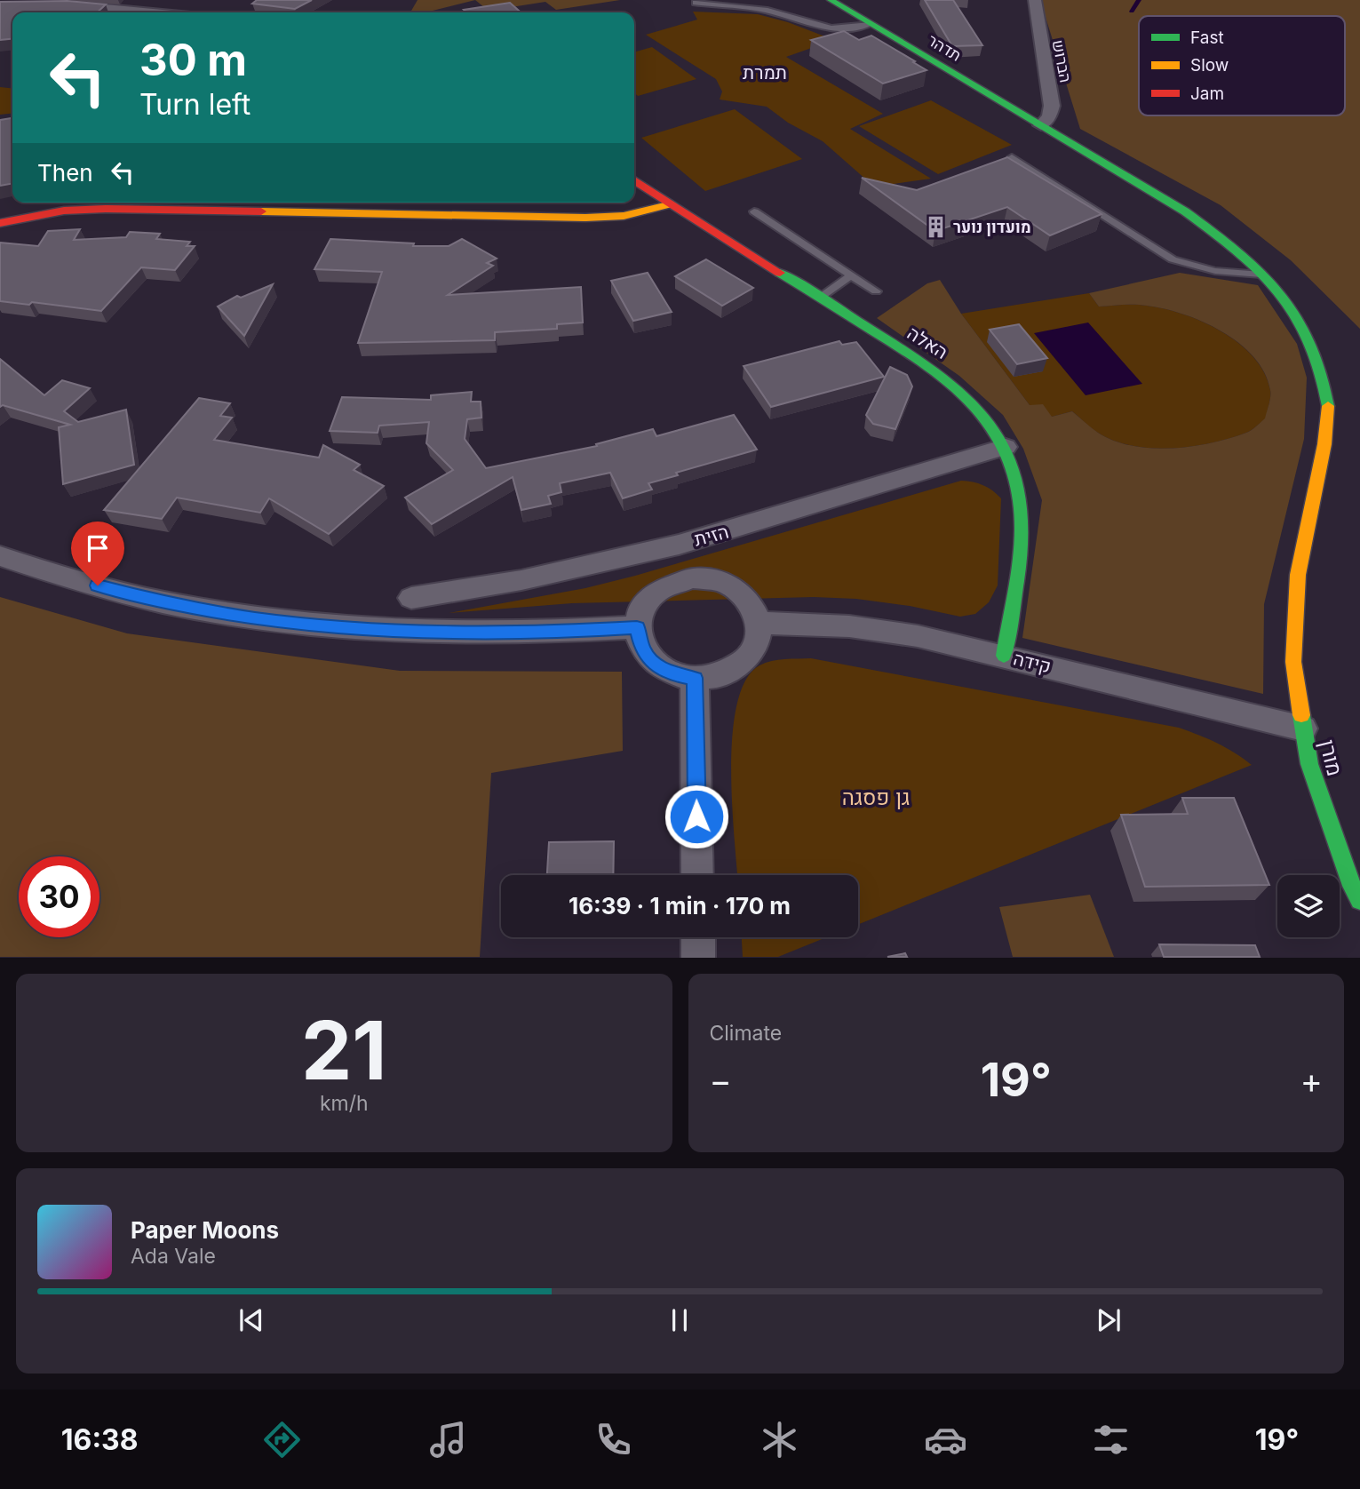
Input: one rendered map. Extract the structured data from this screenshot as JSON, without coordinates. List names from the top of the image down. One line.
{"streets":{"street":["תדהר","הברוש","האלה","הזית","קידה","מורן"]},"crossings":[["תדהר","הברוש"],["תדהר","מורן"],["האלה","הזית"],["האלה","קידה"],["קידה","מורן"]],"districts":["תמרת"],"parks":["גן פסגה"],"places":{"building":["מועדון נוער"]},"legend":["Fast","Slow","Jam"],"page":{"turn":["30 m","Turn left"],"then":"Then","limit":"30","trip":"16:39 · 1 min · 170 m","tile":[["21","km/h"],"Climate"],"heat":["−","19°","+"],"song":["Paper Moons","Ada Vale"],"tabs":["16:38","19°"]}}
